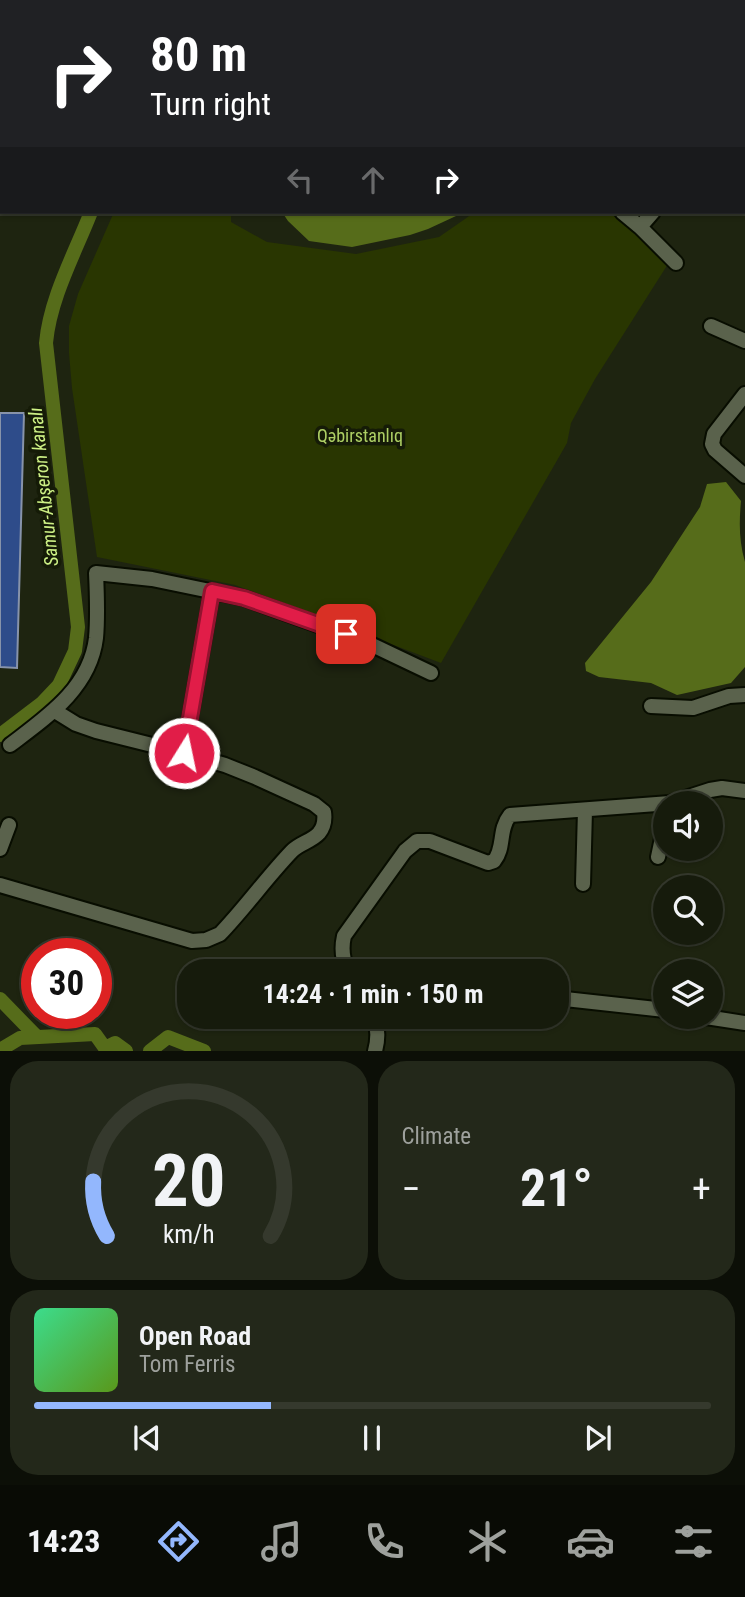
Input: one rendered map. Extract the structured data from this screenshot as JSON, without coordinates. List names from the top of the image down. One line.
{"water":["Samur-Abşeron kanalı"],"parks":["Qəbirstanlıq"],"page":{"turn":["80 m","Turn right"],"limit":"30","trip":"14:24 · 1 min · 150 m","tile":"Climate","heat":["−","21°","+"],"song":["Open Road","Tom Ferris"],"tabs":"14:23","gauge":["20","km/h"]}}
